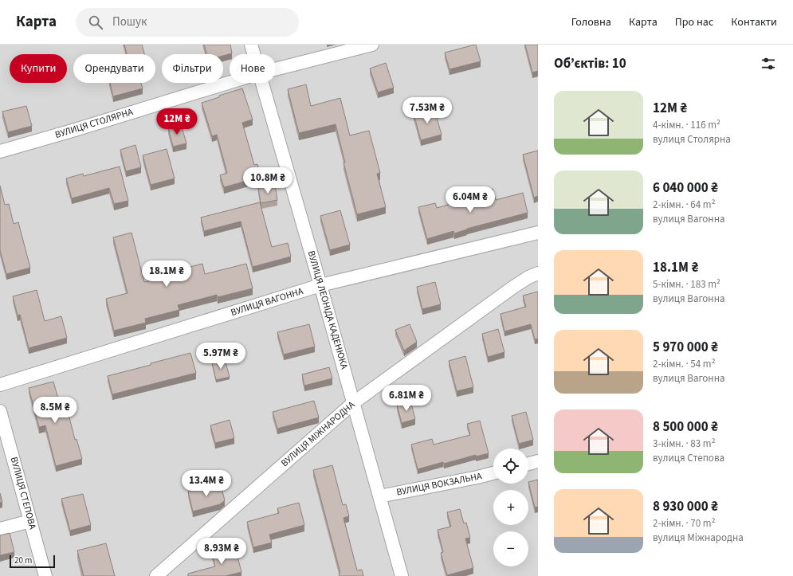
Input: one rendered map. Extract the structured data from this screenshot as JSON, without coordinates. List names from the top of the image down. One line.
{"streets":{"street":["ВУЛИЦЯ СТОЛЯРНА","ВУЛИЦЯ ВАГОННА","ВУЛИЦЯ ЛЕОНІДА КАДЕНЮКА","ВУЛИЦЯ МІЖНАРОДНА","ВУЛИЦЯ ВОКЗАЛЬНА","ВУЛИЦЯ СТЕПОВА"]},"crossings":[["ВУЛИЦЯ ВАГОННА","ВУЛИЦЯ ЛЕОНІДА КАДЕНЮКА"],["ВУЛИЦЯ ЛЕОНІДА КАДЕНЮКА","ВУЛИЦЯ МІЖНАРОДНА"],["ВУЛИЦЯ ЛЕОНІДА КАДЕНЮКА","ВУЛИЦЯ ВОКЗАЛЬНА"]],"scale_bar":"20 m","page":{"header":"Карта","search":"Пошук","nav":["Головна","Карта","Про нас","Контакти"],"heading":"Об’єктів: 10","chip":["Купити","Орендувати","Фільтри","Нове"],"list":[{"name":"12M ₴","note":"4-кімн. · 116 m² · вулиця Столярна"},{"name":"6 040 000 ₴","note":"2-кімн. · 64 m² · вулиця Вагонна"},{"name":"18.1M ₴","note":"5-кімн. · 183 m² · вулиця Вагонна"},{"name":"5 970 000 ₴","note":"2-кімн. · 54 m² · вулиця Вагонна"},{"name":"8 500 000 ₴","note":"3-кімн. · 83 m² · вулиця Степова"},{"name":"8 930 000 ₴","note":"2-кімн. · 70 m² · вулиця Міжнародна"}],"price":["7.53M ₴","12M ₴","10.8M ₴","6.04M ₴","18.1M ₴","5.97M ₴","6.81M ₴","8.5M ₴","13.4M ₴","8.93M ₴"],"map_buttons":["+","−"],"scale":"20 m"}}
